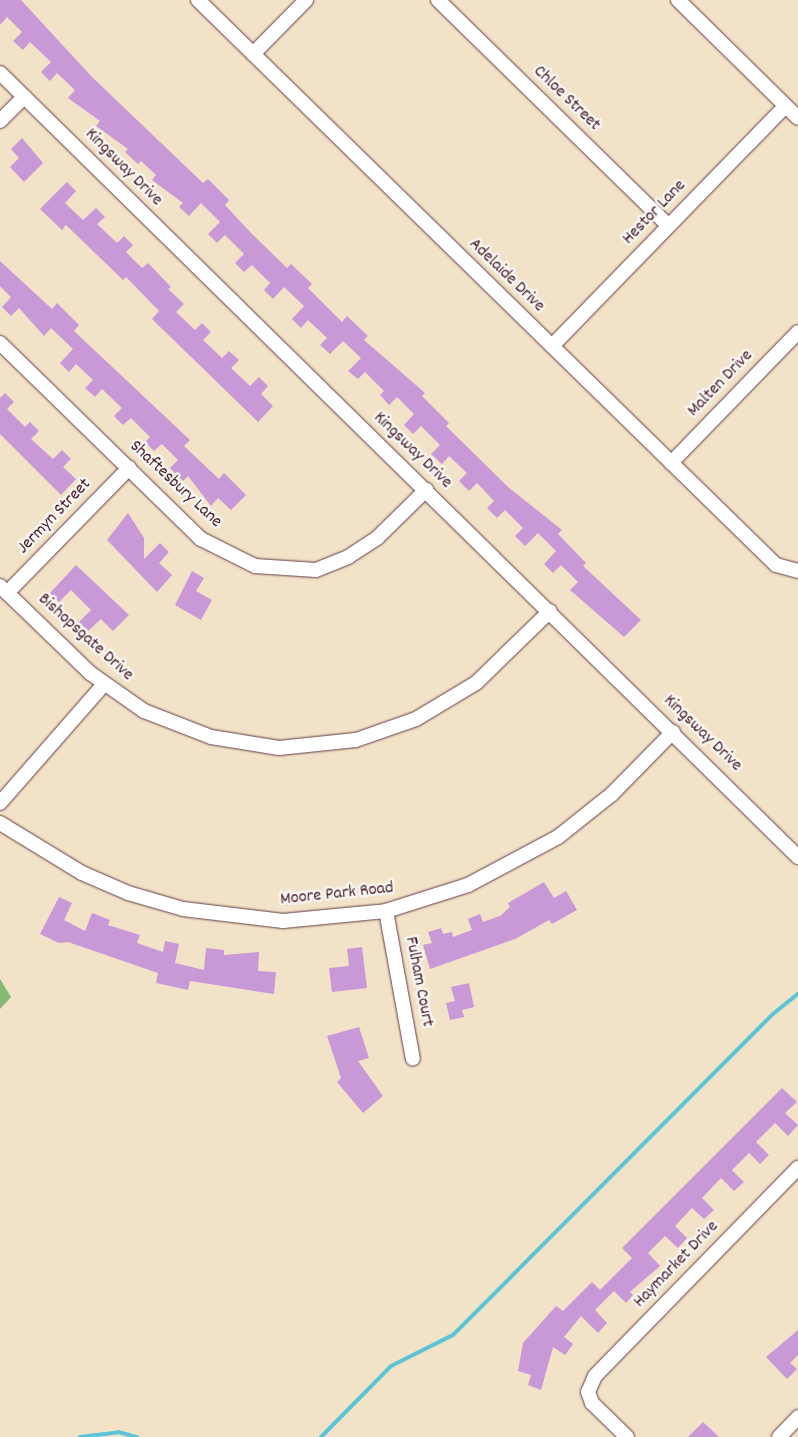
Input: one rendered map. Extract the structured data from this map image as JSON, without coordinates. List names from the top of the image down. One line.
{"streets":{"street":["Chloe Street","Kingsway Drive","Hestor Lane","Adelaide Drive","Malten Drive","Shaftesbury Lane","Jermyn Street","Bishopsgate Drive","Moore Park Road","Fulham Court","Haymarket Drive"]},"crossings":[["Chloe Street","Hestor Lane"],["Kingsway Drive","Shaftesbury Lane"],["Kingsway Drive","Bishopsgate Drive"],["Kingsway Drive","Moore Park Road"],["Hestor Lane","Adelaide Drive"],["Adelaide Drive","Malten Drive"],["Shaftesbury Lane","Jermyn Street"],["Jermyn Street","Bishopsgate Drive"],["Moore Park Road","Fulham Court"]]}
